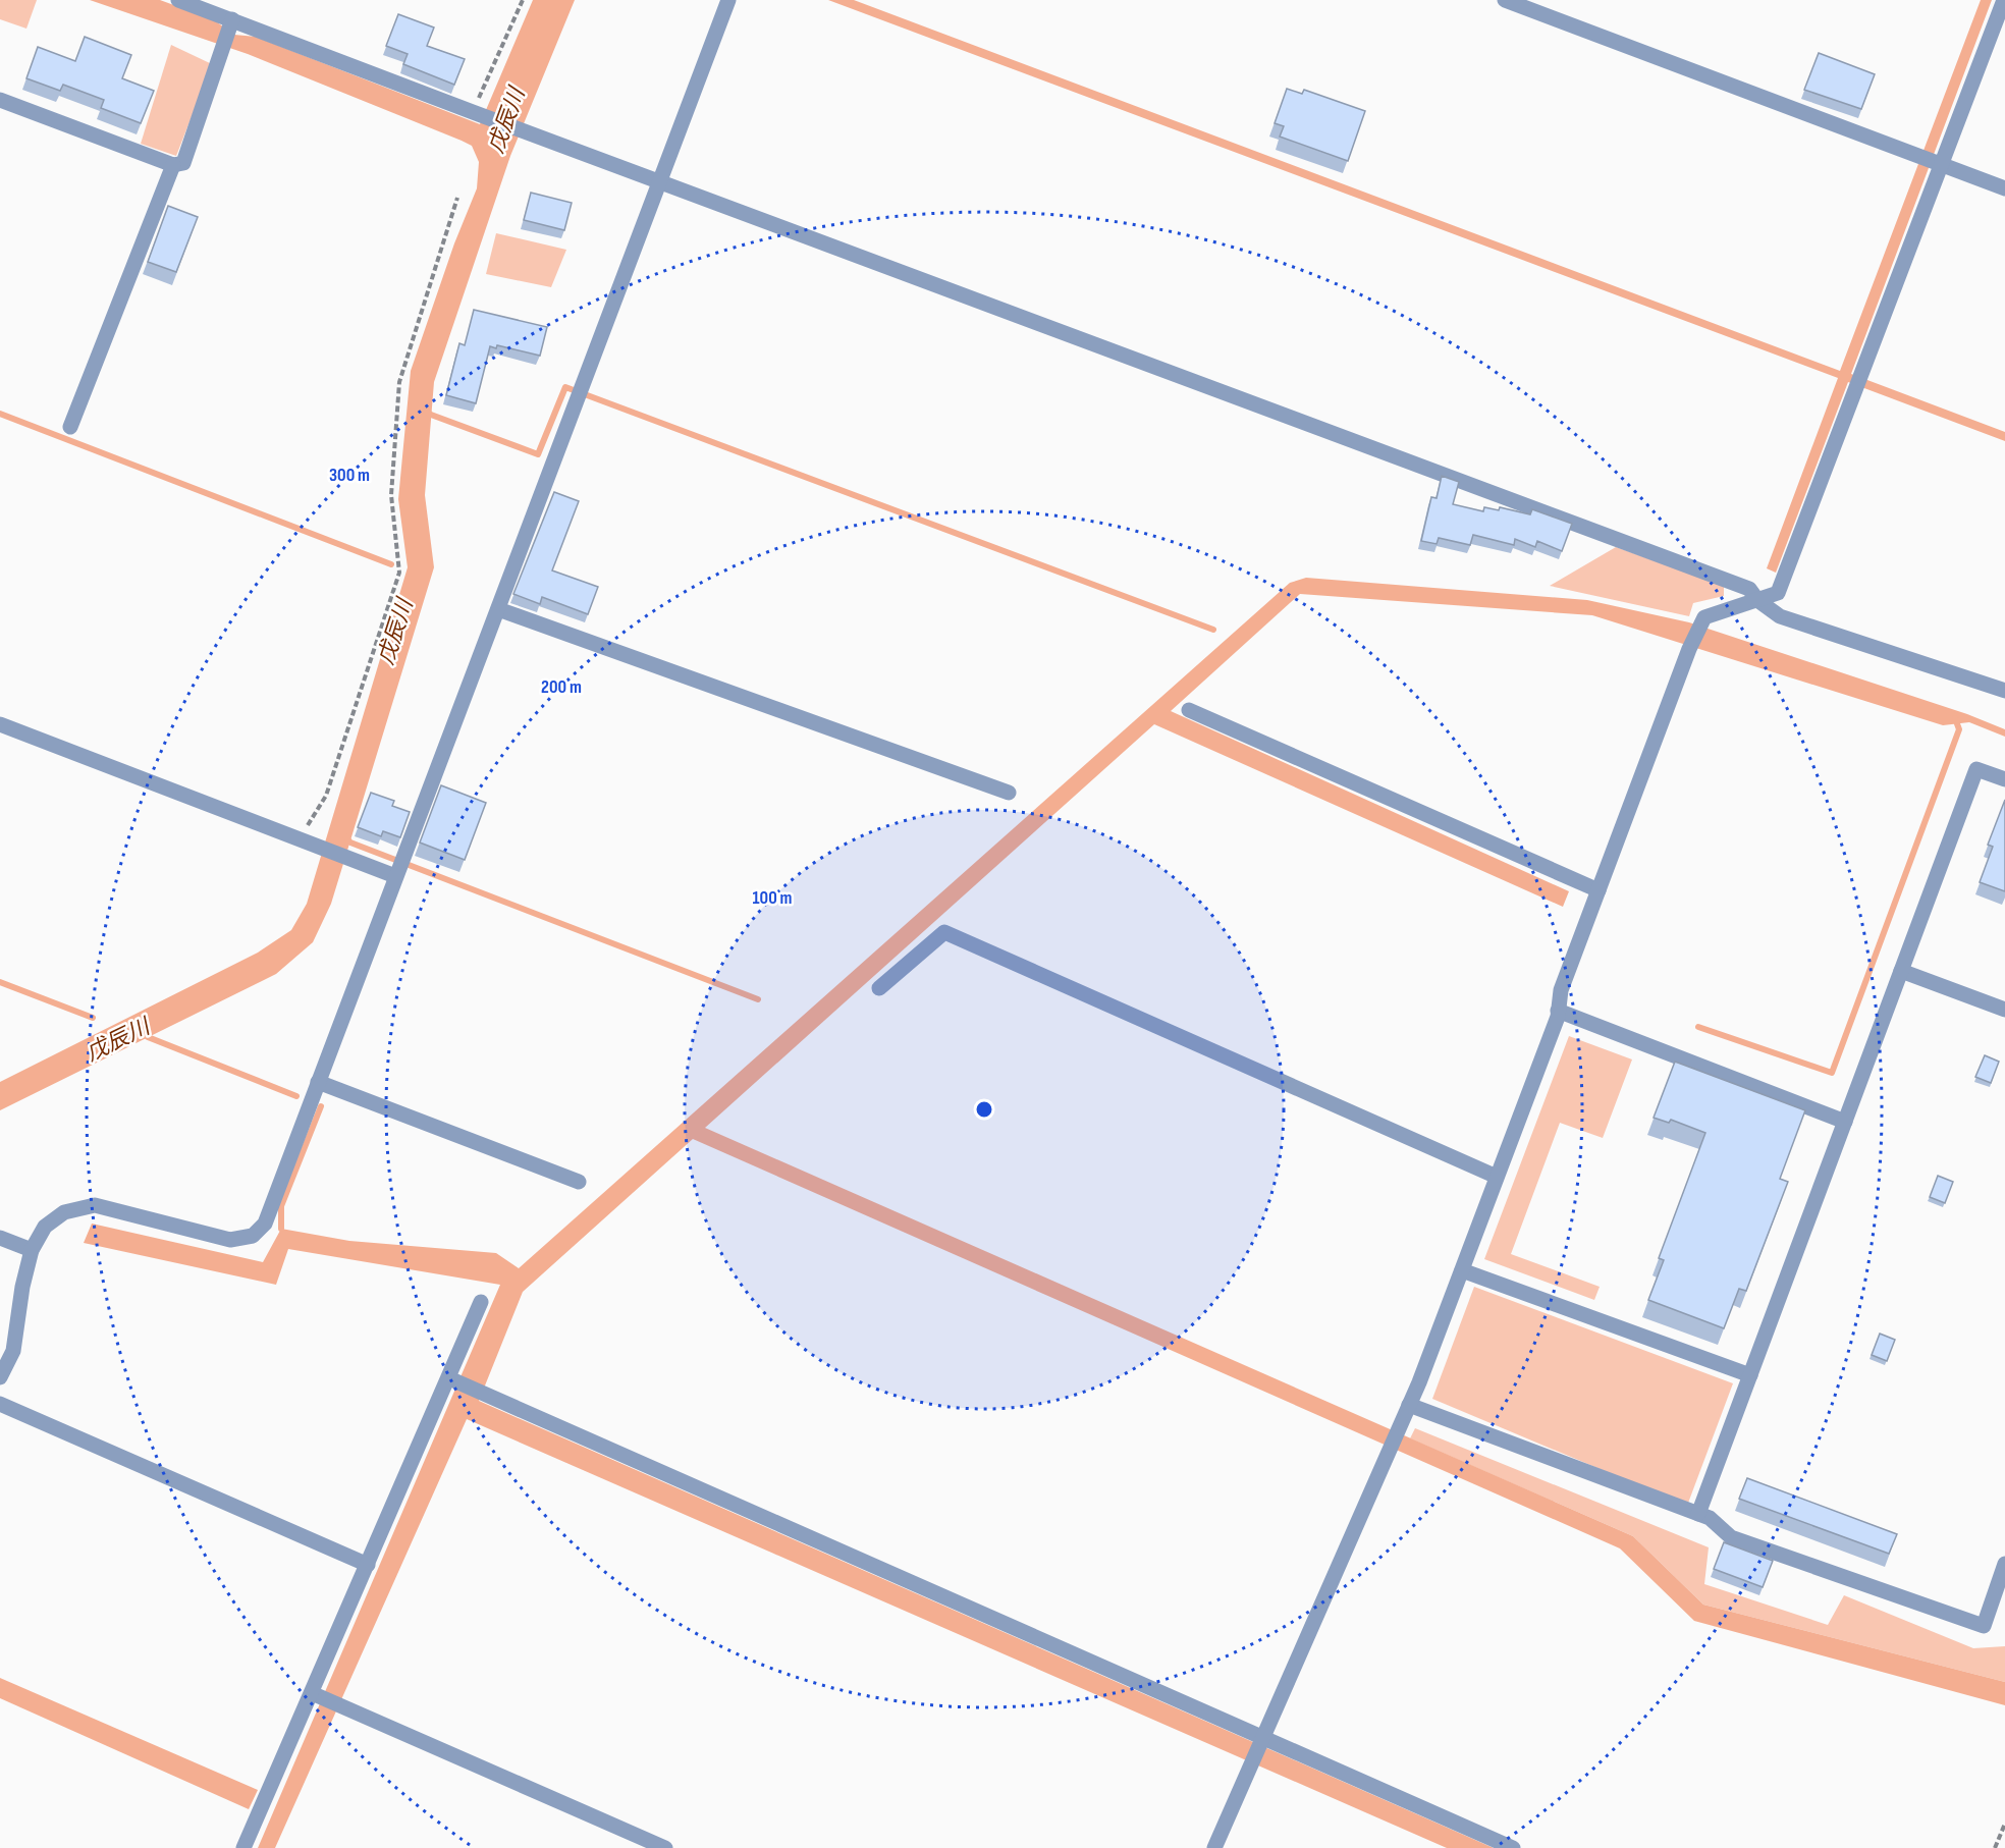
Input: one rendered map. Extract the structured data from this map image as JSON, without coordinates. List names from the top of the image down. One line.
{"water":["戊辰川"],"rings":["300 m","200 m","100 m"]}
